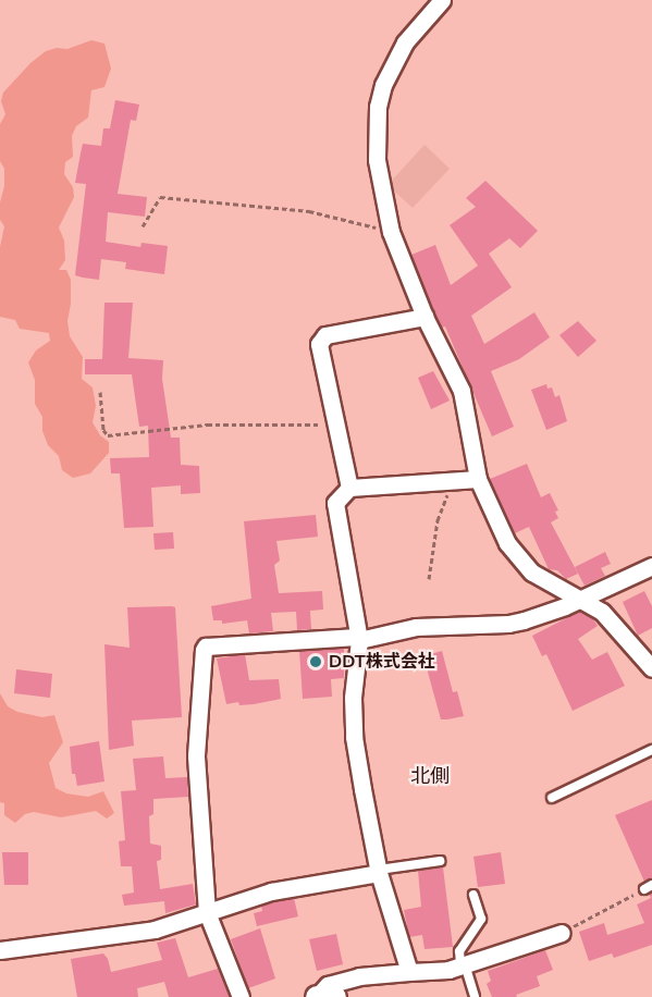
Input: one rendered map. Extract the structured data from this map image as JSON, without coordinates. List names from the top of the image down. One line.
{"districts":["北側"],"places":["DDT株式会社"]}
